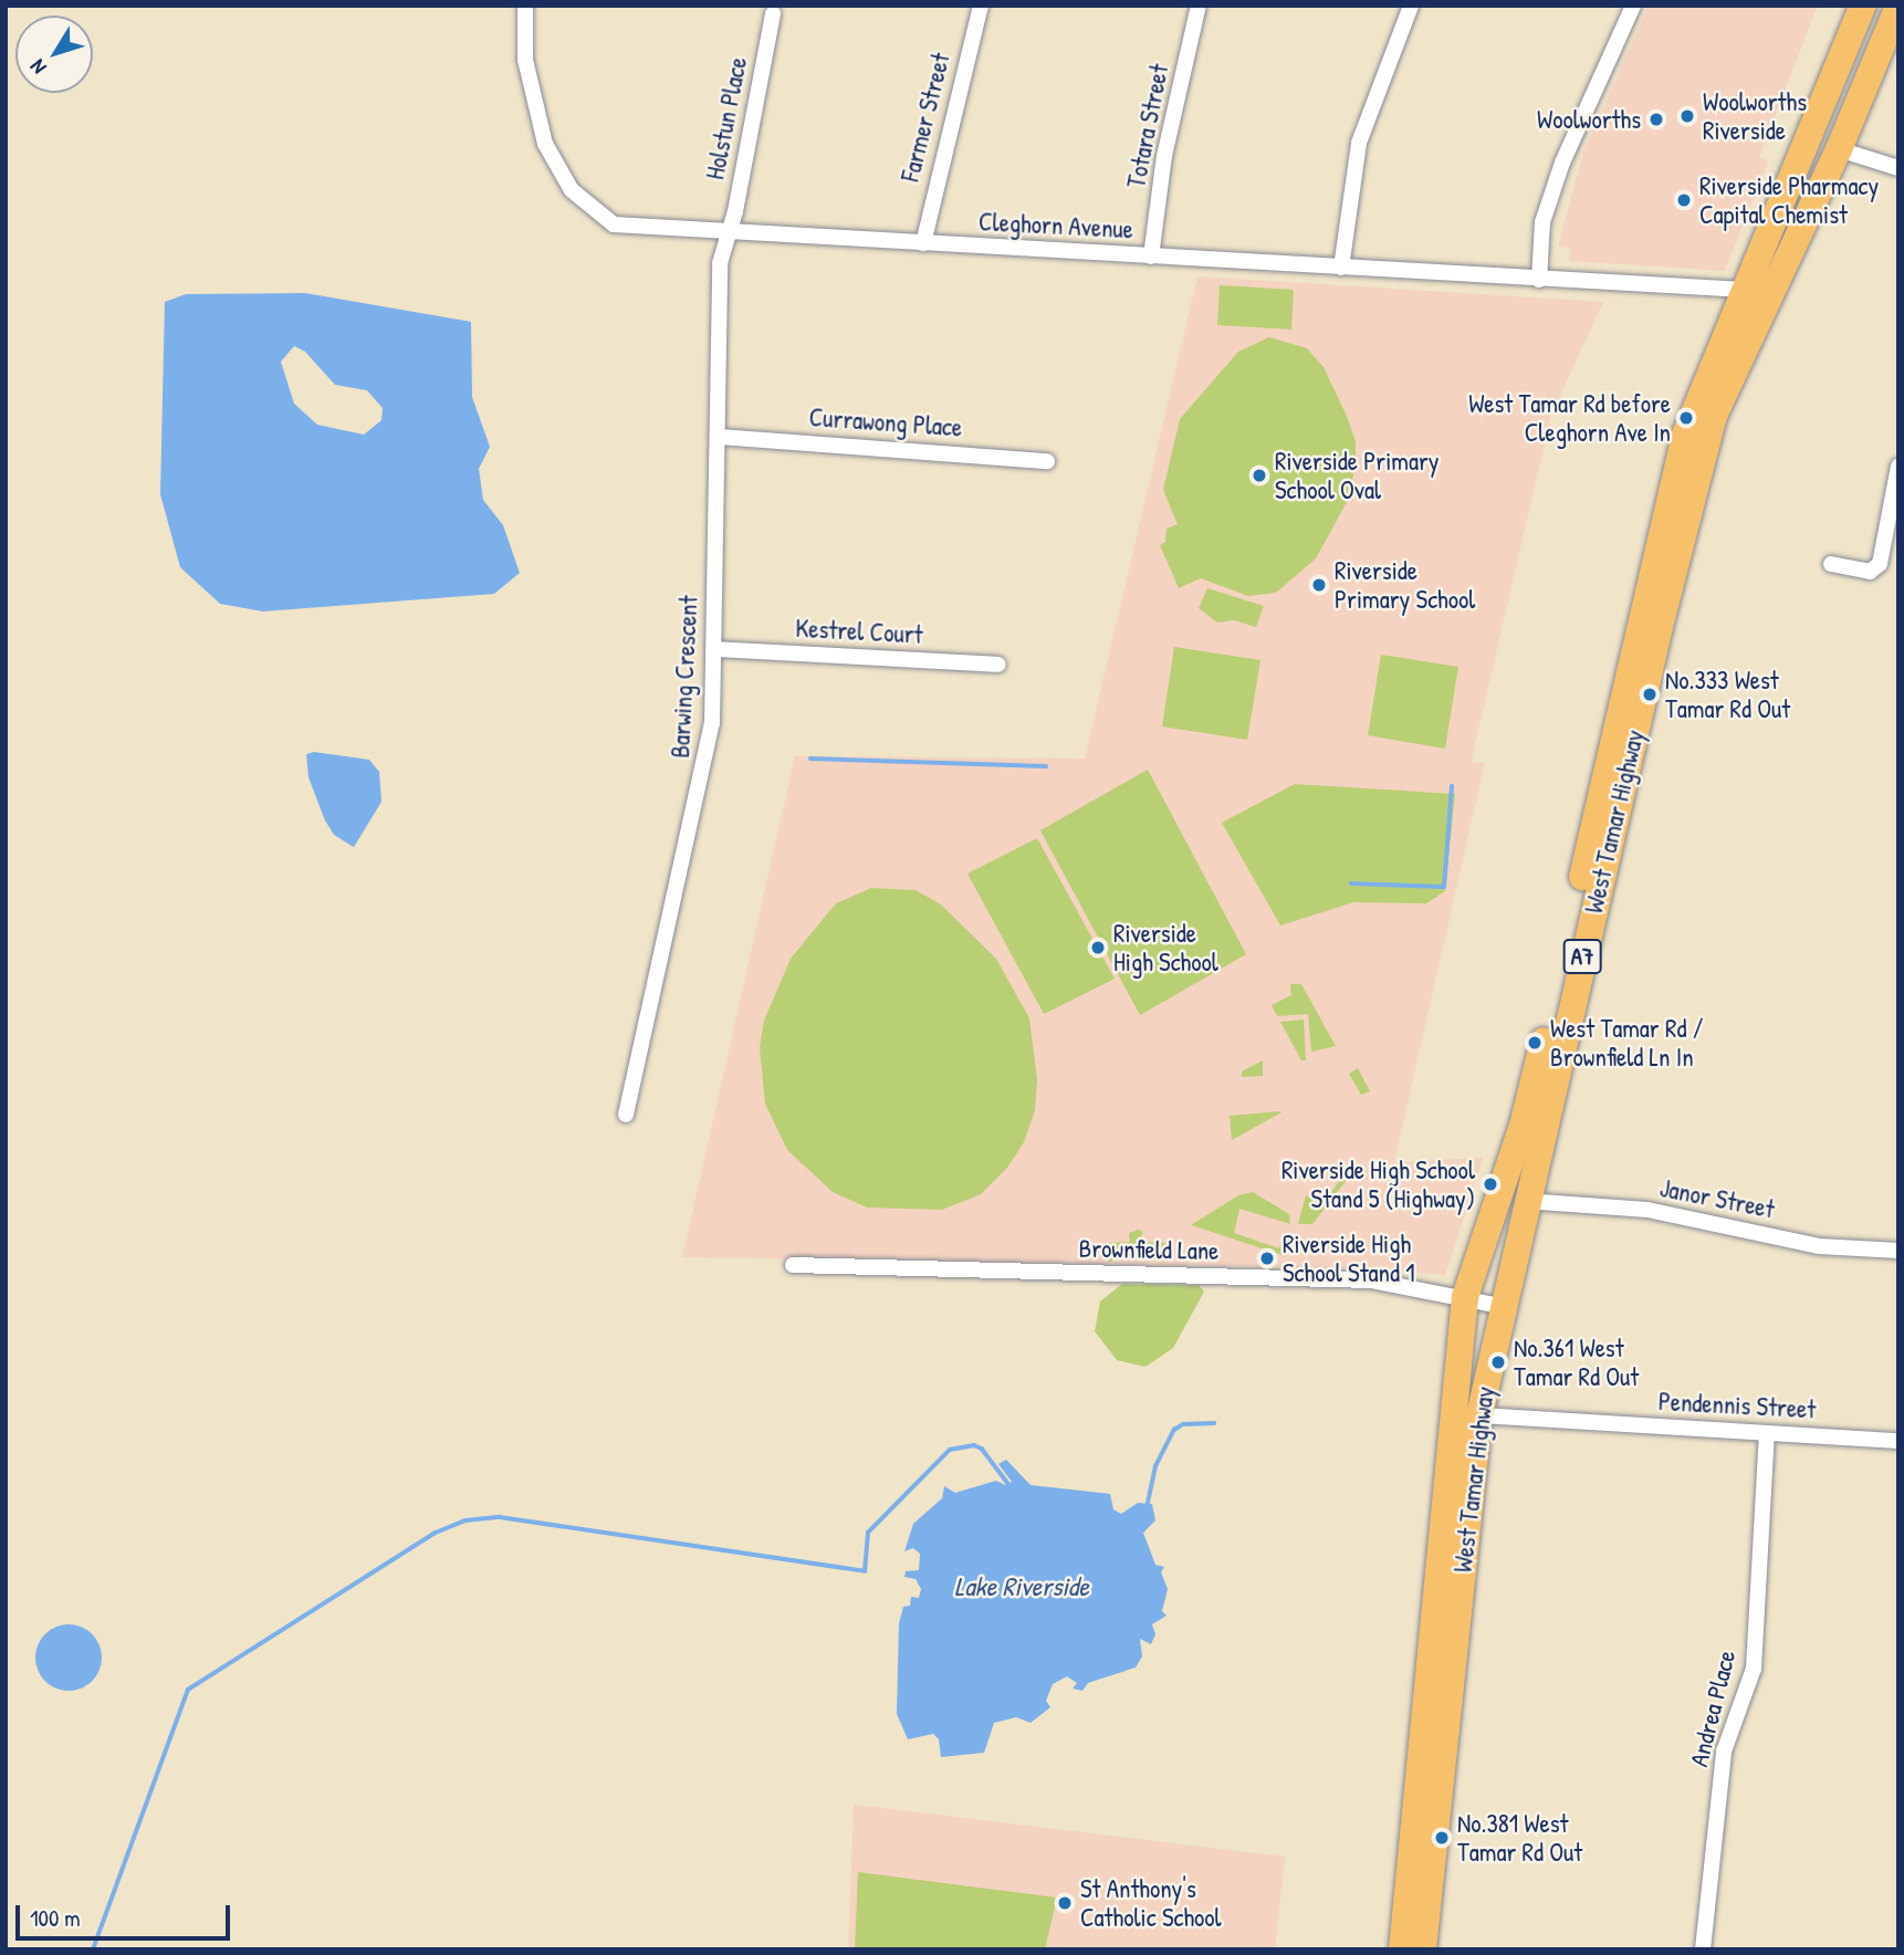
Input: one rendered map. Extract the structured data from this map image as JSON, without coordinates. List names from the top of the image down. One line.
{"streets":{"highway":["West Tamar Highway","A7"],"street":["Farmer Street","Holstun Place","Totara Street","Cleghorn Avenue","Currawong Place","Kestrel Court","Barwing Crescent","Janor Street","Brownfield Lane","Pendennis Street","Andrea Place"]},"crossings":[["Farmer Street","Cleghorn Avenue"],["Holstun Place","Cleghorn Avenue"],["Holstun Place","Barwing Crescent"],["Totara Street","Cleghorn Avenue"],["Cleghorn Avenue","Barwing Crescent"],["Cleghorn Avenue","West Tamar Highway"],["Currawong Place","Barwing Crescent"],["Kestrel Court","Barwing Crescent"],["West Tamar Highway","Janor Street"],["West Tamar Highway","Brownfield Lane"],["West Tamar Highway","Pendennis Street"],["Pendennis Street","Andrea Place"]],"water":["Lake Riverside"],"places":["Woolworths Riverside","Woolworths","Riverside Pharmacy Capital Chemist","West Tamar Rd before Cleghorn Ave In","Riverside Primary School Oval","Riverside Primary School","No.333 West Tamar Rd Out","Riverside High School","West Tamar Rd / Brownfield Ln In","Riverside High School Stand 5 (Highway)","Riverside High School Stand 1","No.361 West Tamar Rd Out","No.381 West Tamar Rd Out","St Anthony's Catholic School"],"scale_bar":"100 m","north":"bottom left"}
